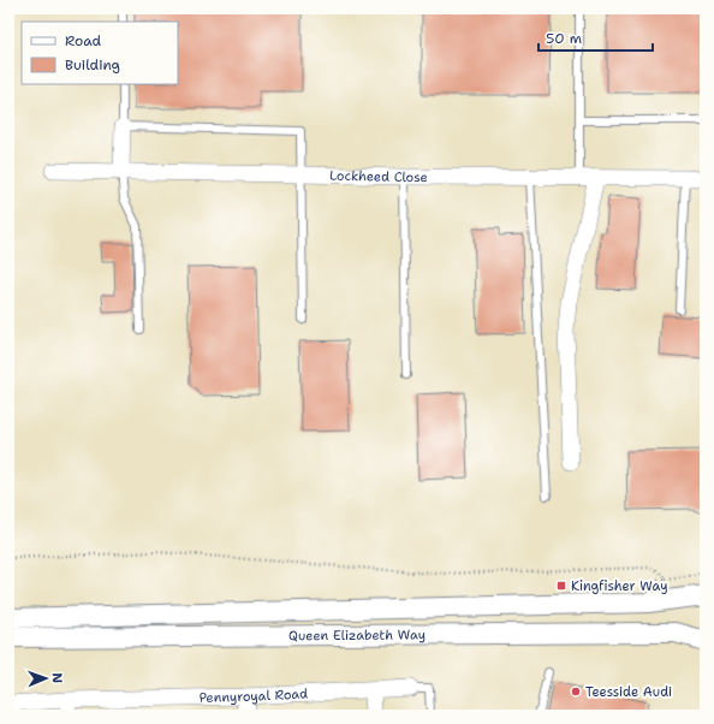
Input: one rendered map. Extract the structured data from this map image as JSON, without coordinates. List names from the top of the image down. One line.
{"streets":{"street":["Lockheed Close","Queen Elizabeth Way","Pennyroyal Road"]},"places":{"transit":["Kingfisher Way"],"other":["Teesside Audi"]},"legend":["Road","Building"],"scale_bar":"50 m","north":"right"}
